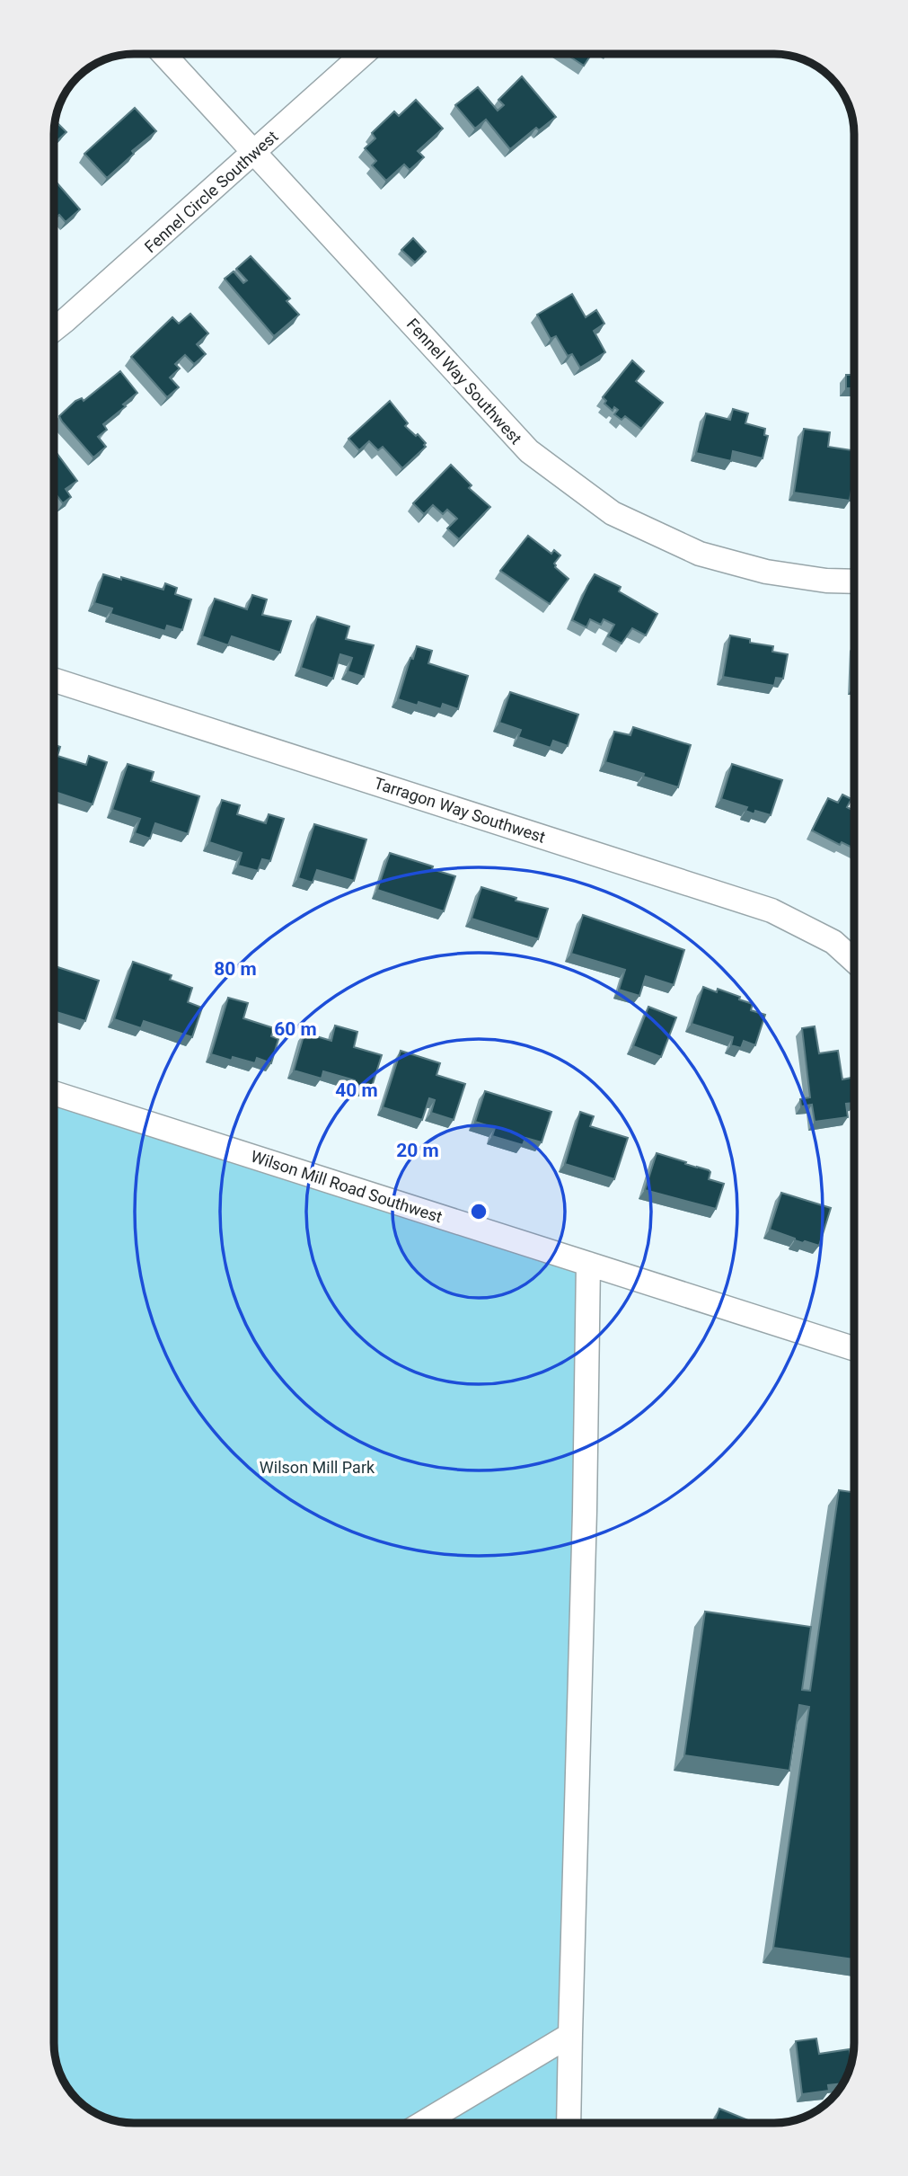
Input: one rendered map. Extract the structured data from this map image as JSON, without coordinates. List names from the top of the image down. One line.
{"streets":{"street":["Fennel Circle Southwest","Fennel Way Southwest","Tarragon Way Southwest","Wilson Mill Road Southwest"]},"crossings":[["Fennel Circle Southwest","Fennel Way Southwest"]],"parks":["Wilson Mill Park"],"rings":["80 m","60 m","40 m","20 m"]}
